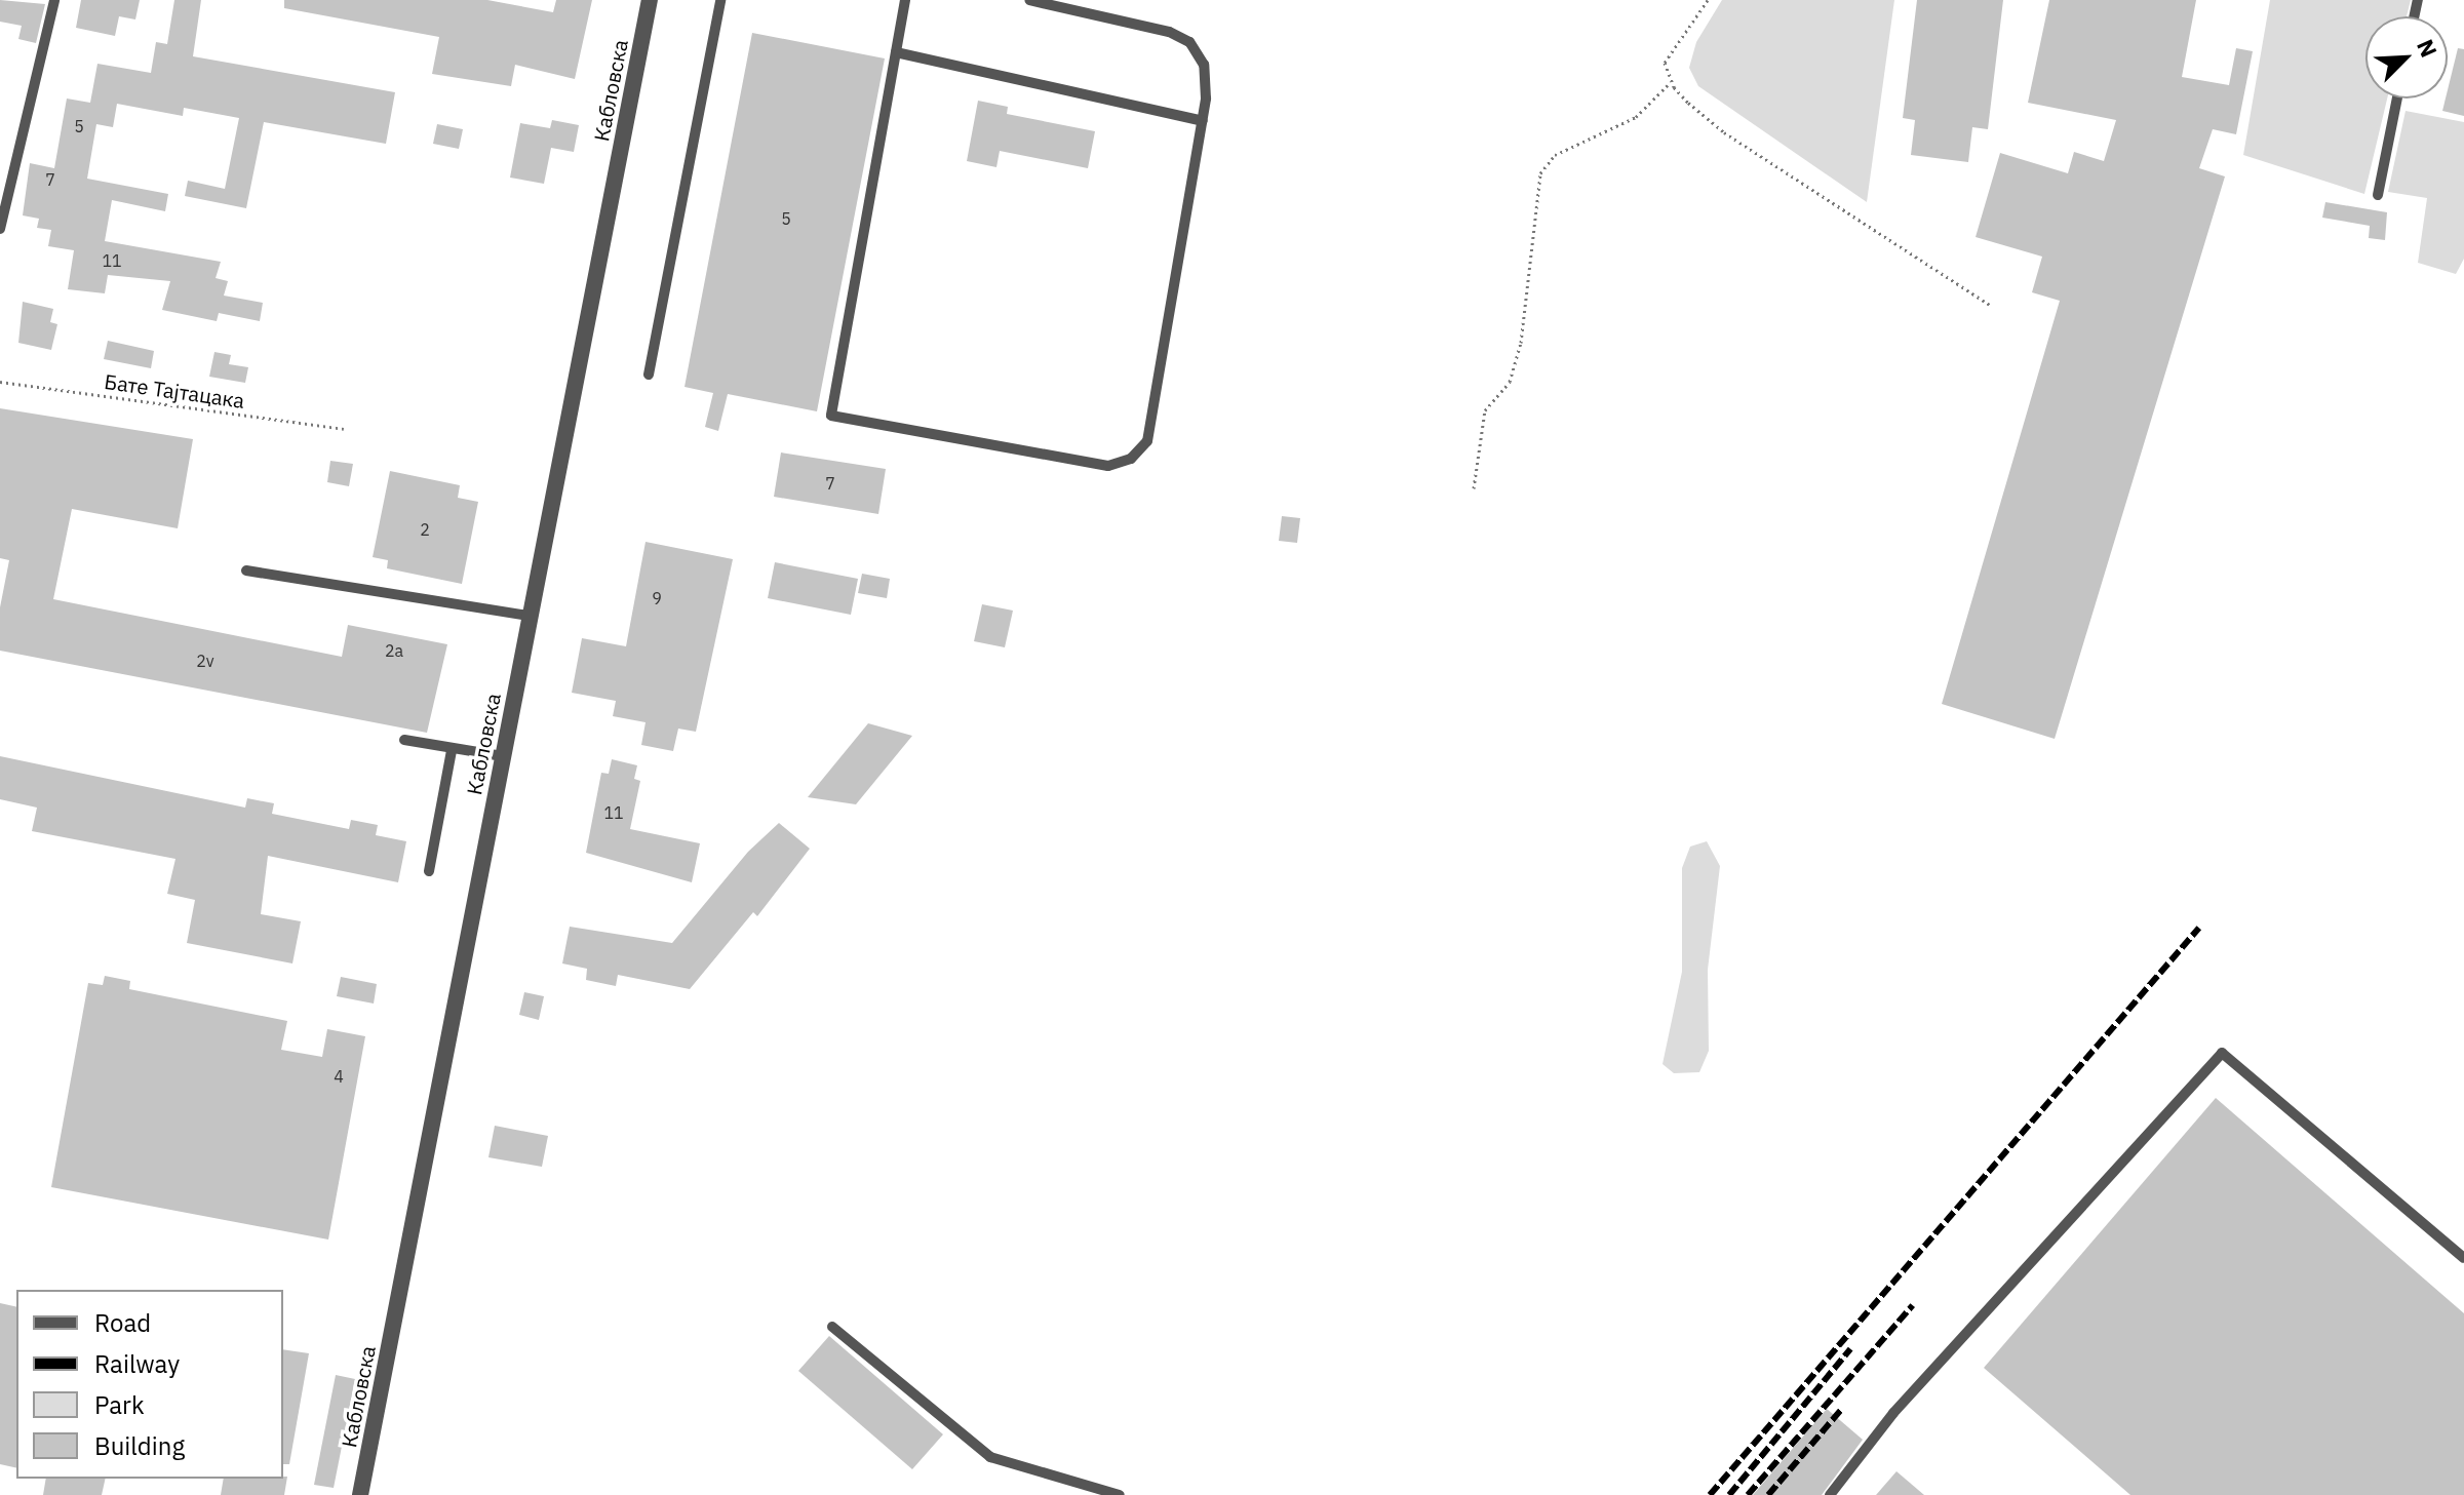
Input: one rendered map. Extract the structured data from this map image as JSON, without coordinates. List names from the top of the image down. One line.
{"streets":{"street":["Кабловска"],"path":["Бате Тајтацака"]},"house_numbers":["5","7","5","11","7","2","9","2a","2v","11","4"],"legend":["Road","Railway","Park","Building"],"north":"top right"}
